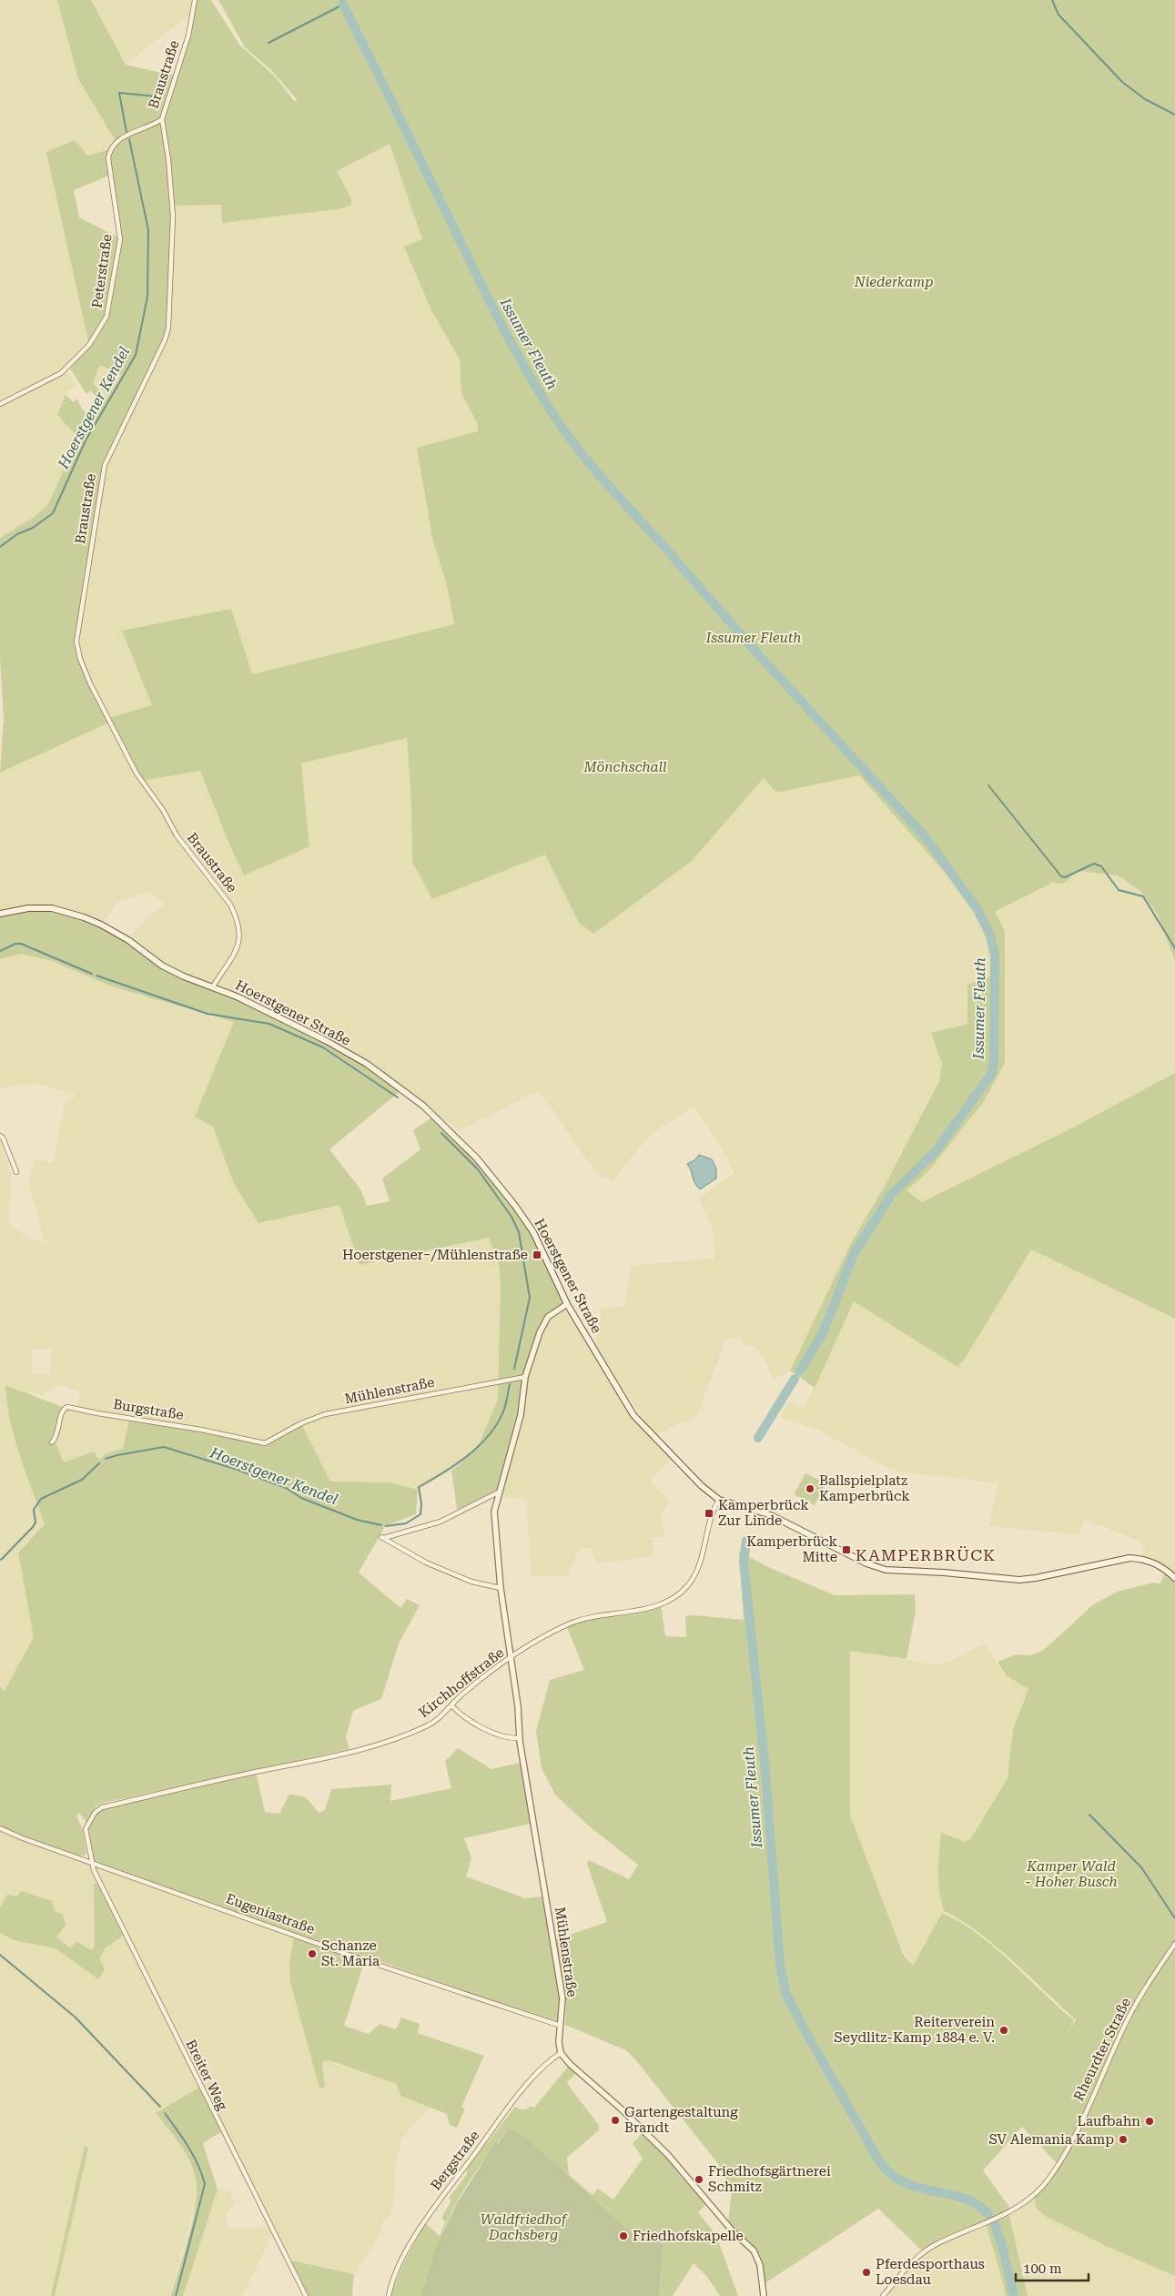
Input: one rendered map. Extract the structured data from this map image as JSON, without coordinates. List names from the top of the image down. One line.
{"streets":{"main road":["Hoerstgener Straße"],"street":["Braustraße","Peterstraße","Mühlenstraße","Burgstraße","Kirchhoffstraße","Eugeniastraße","Rheurdter Straße","Breiter Weg","Bergstraße"]},"crossings":[["Braustraße","Peterstraße"],["Braustraße","Hoerstgener Straße"],["Hoerstgener Straße","Mühlenstraße"],["Hoerstgener Straße","Kirchhoffstraße"],["Mühlenstraße","Burgstraße"],["Mühlenstraße","Kirchhoffstraße"],["Mühlenstraße","Eugeniastraße"],["Mühlenstraße","Bergstraße"],["Kirchhoffstraße","Eugeniastraße"],["Kirchhoffstraße","Breiter Weg"],["Eugeniastraße","Breiter Weg"]],"districts":["KAMPERBRÜCK"],"water":["Issumer Fleuth","Hoerstgener Kendel"],"parks":["Niederkamp","Issumer Fleuth","Mönchschall","Kamper Wald - Hoher Busch","Waldfriedhof Dachsberg"],"places":{"transit":["Hoerstgener−/Mühlenstraße","Kamperbrück Zur Linde","Kamperbrück Mitte"],"other":["Ballspielplatz Kamperbrück","Schanze St. Maria","Reiterverein Seydlitz-Kamp 1884 e. V.","Gartengestaltung Brandt","Laufbahn","SV Alemania Kamp","Friedhofsgärtnerei Schmitz","Friedhofskapelle","Pferdesporthaus Loesdau"]},"scale_bar":"100 m"}
